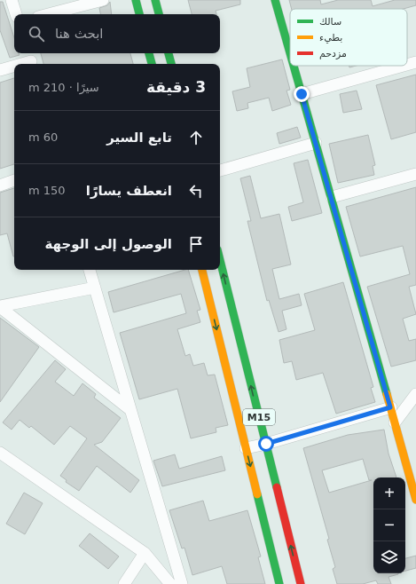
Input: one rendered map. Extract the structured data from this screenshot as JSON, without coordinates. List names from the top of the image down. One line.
{"streets":{"main road":["M15"]},"legend":["سالك","بطيء","مزدحم"],"page":{"search":"ابحث هنا","heading":["3 دقيقة","سيرًا · 210 m"],"list":[["تابع السير","60 m"],["انعطف يسارًا","150 m"],"الوصول إلى الوجهة"],"map_buttons":["+","−"]}}
